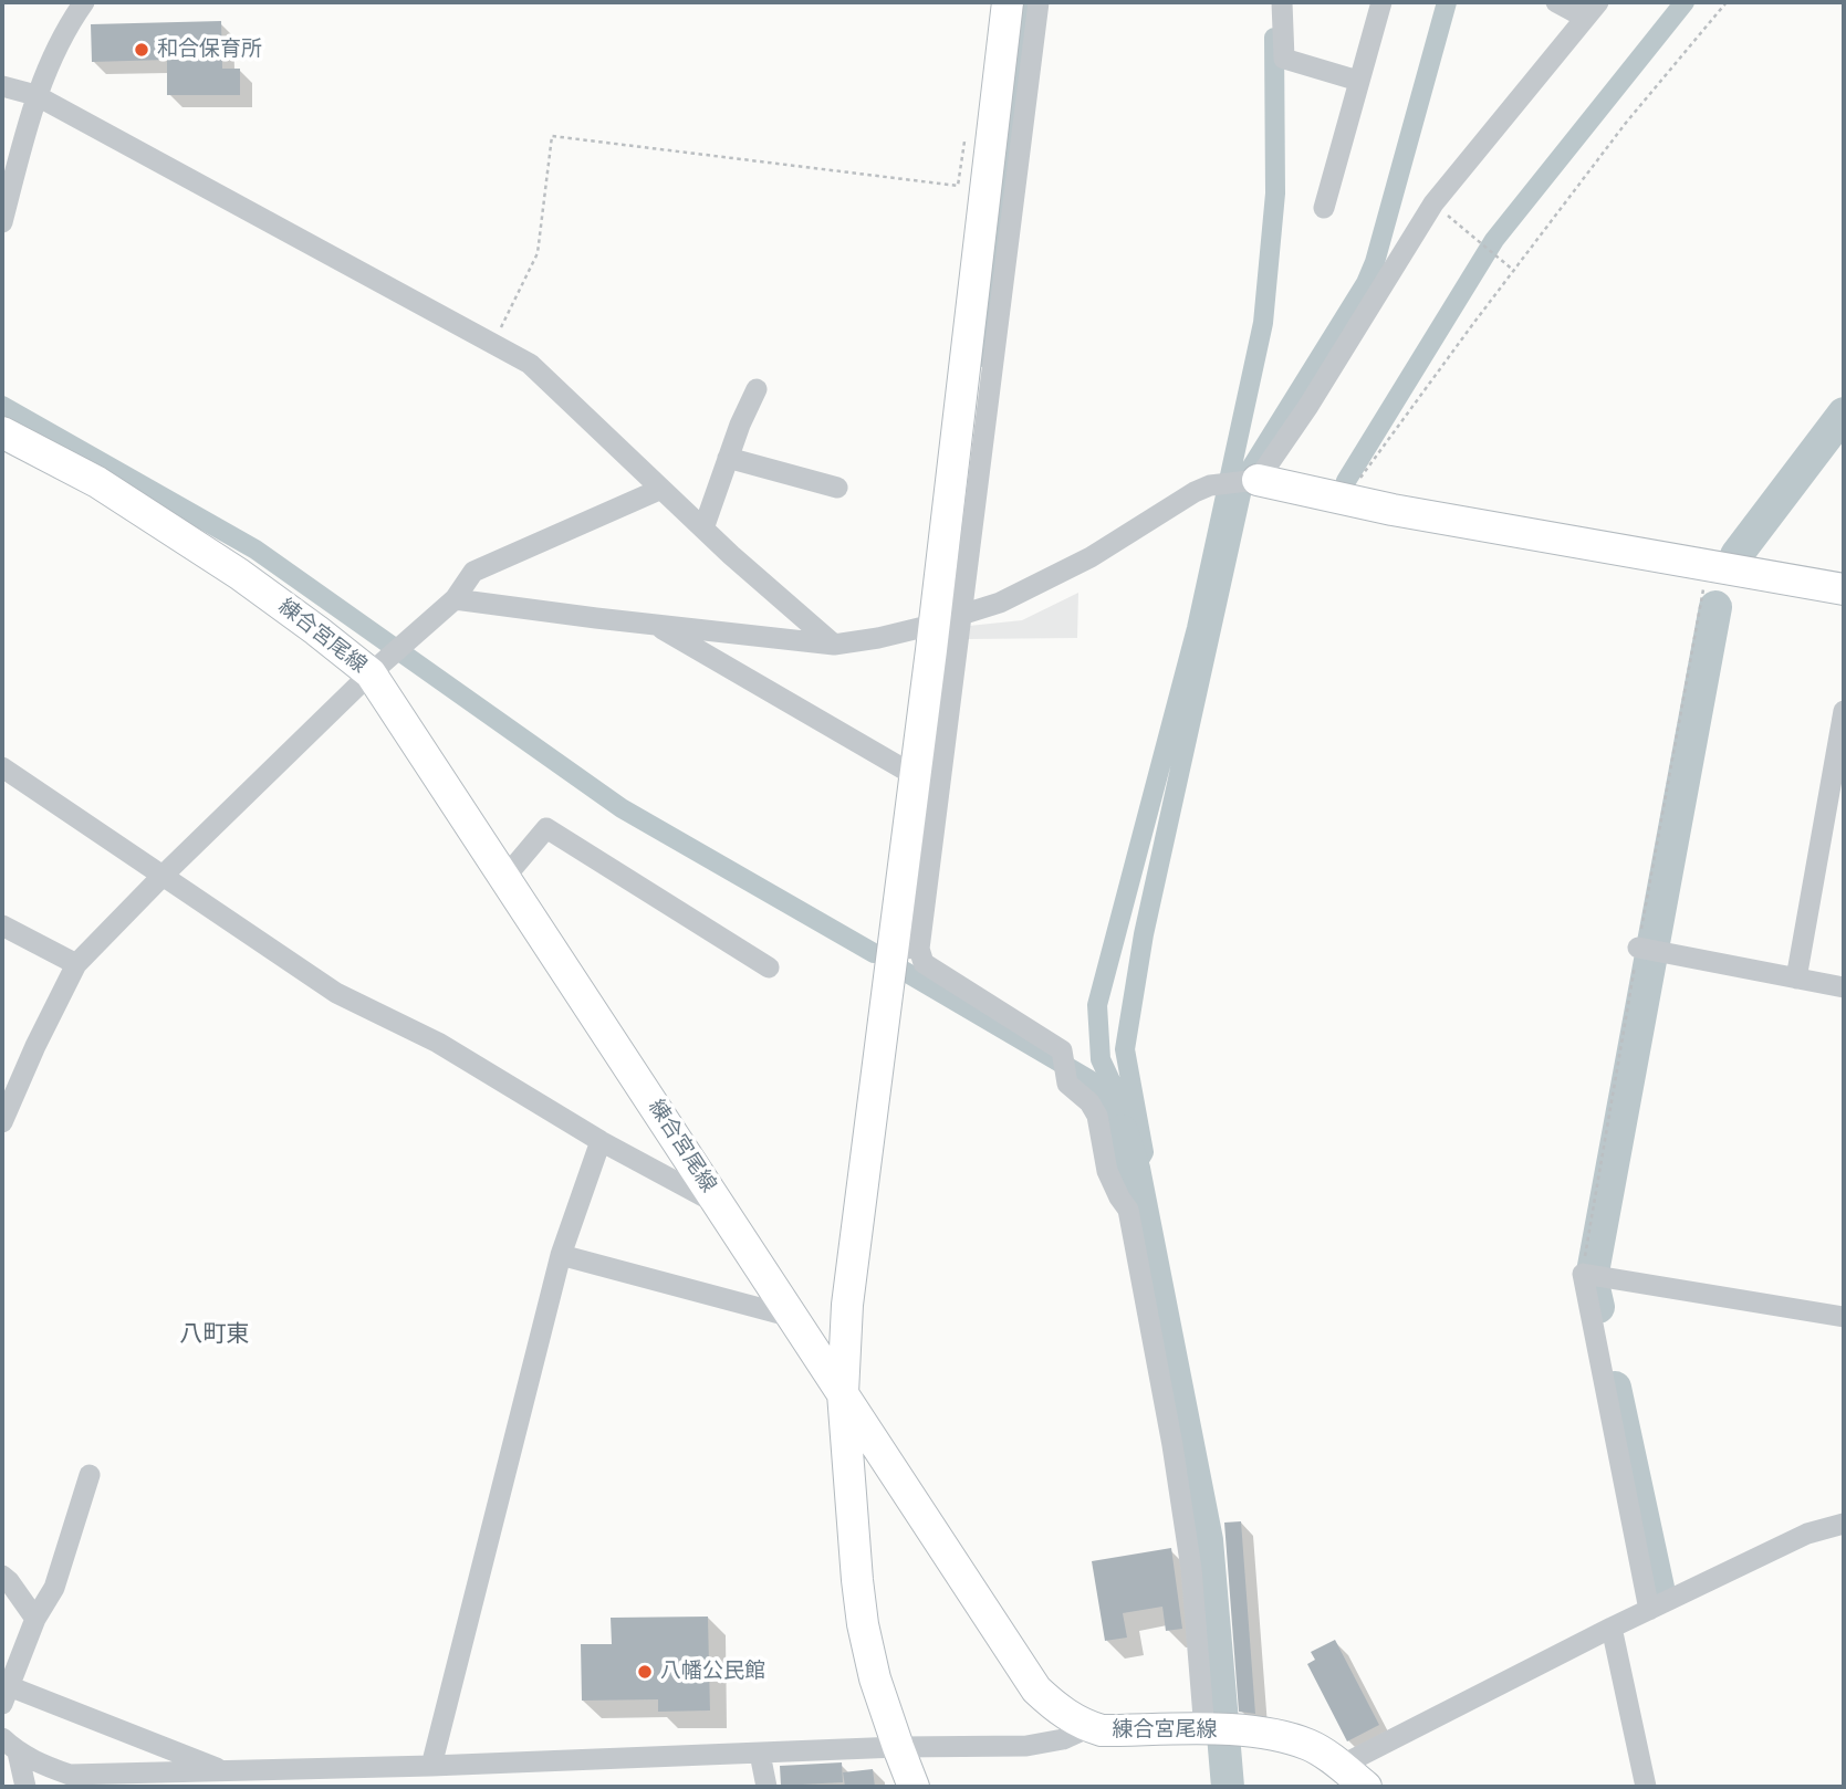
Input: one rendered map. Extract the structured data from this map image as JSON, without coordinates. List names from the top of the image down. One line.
{"streets":{"street":["練合宮尾線"]},"districts":["八町東"],"places":["和合保育所","八幡公民館"]}
